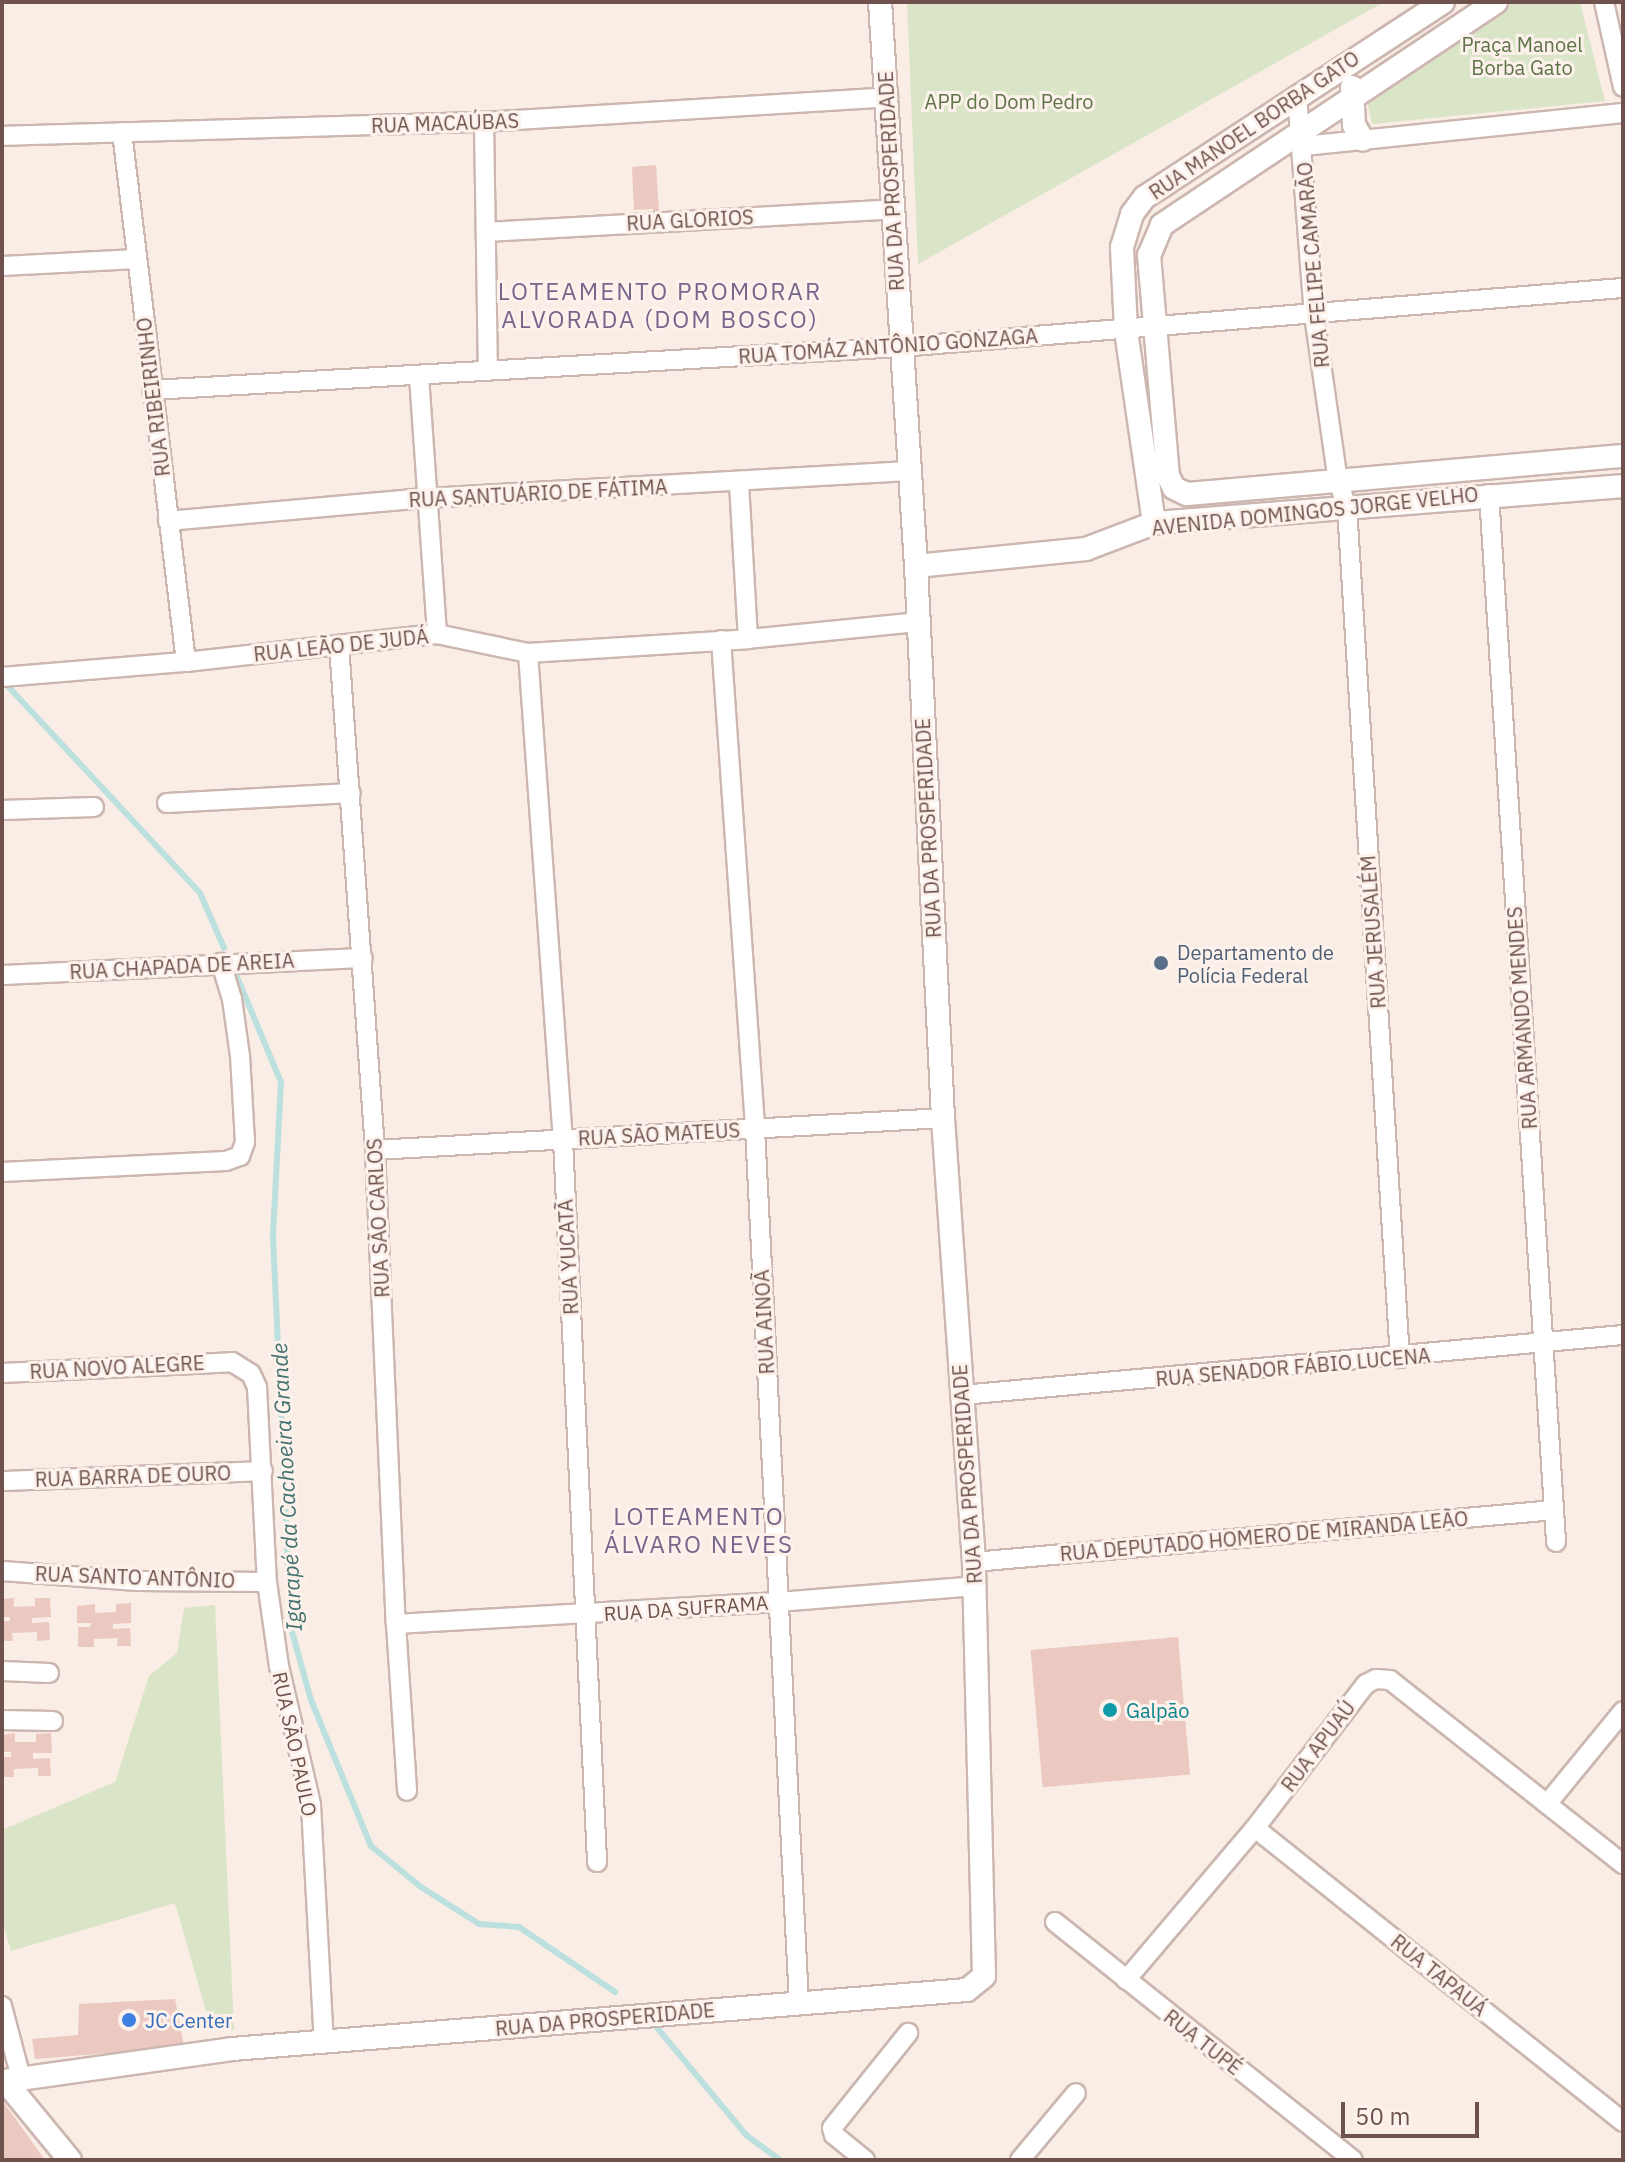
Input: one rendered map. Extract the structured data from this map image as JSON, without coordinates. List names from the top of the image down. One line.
{"streets":{"street":["RUA MACAÚBAS","RUA MANOEL BORBA GATO","RUA DA PROSPERIDADE","RUA GLORIOS","RUA FELIPE CAMARÃO","RUA TOMÁZ ANTÔNIO GONZAGA","RUA RIBEIRINHO","RUA SANTUÁRIO DE FÁTIMA","AVENIDA DOMINGOS JORGE VELHO","RUA LEÃO DE JUDÁ","RUA JERUSALÉM","RUA CHAPADA DE AREIA","RUA ARMANDO MENDES","RUA SÃO MATEUS","RUA SÃO CARLOS","RUA YUCATÃ","RUA AINOÃ","RUA NOVO ALEGRE","RUA SENADOR FÁBIO LUCENA","RUA BARRA DE OURO","RUA DEPUTADO HOMERO DE MIRANDA LEÃO","RUA SANTO ANTÔNIO","RUA DA SUFRAMA","RUA SÃO PAULO","RUA APUAÚ","RUA TAPAUÁ","RUA TUPÉ"]},"crossings":[["RUA MACAÚBAS","RUA DA PROSPERIDADE"],["RUA MACAÚBAS","RUA RIBEIRINHO"],["RUA MANOEL BORBA GATO","RUA FELIPE CAMARÃO"],["RUA MANOEL BORBA GATO","RUA TOMÁZ ANTÔNIO GONZAGA"],["RUA MANOEL BORBA GATO","AVENIDA DOMINGOS JORGE VELHO"],["RUA DA PROSPERIDADE","RUA GLORIOS"],["RUA DA PROSPERIDADE","RUA TOMÁZ ANTÔNIO GONZAGA"],["RUA DA PROSPERIDADE","RUA SANTUÁRIO DE FÁTIMA"],["RUA DA PROSPERIDADE","AVENIDA DOMINGOS JORGE VELHO"],["RUA DA PROSPERIDADE","RUA LEÃO DE JUDÁ"],["RUA DA PROSPERIDADE","RUA SÃO MATEUS"],["RUA DA PROSPERIDADE","RUA AINOÃ"],["RUA DA PROSPERIDADE","RUA SENADOR FÁBIO LUCENA"],["RUA DA PROSPERIDADE","RUA DEPUTADO HOMERO DE MIRANDA LEÃO"],["RUA DA PROSPERIDADE","RUA DA SUFRAMA"],["RUA DA PROSPERIDADE","RUA SÃO PAULO"],["RUA FELIPE CAMARÃO","RUA TOMÁZ ANTÔNIO GONZAGA"],["RUA FELIPE CAMARÃO","AVENIDA DOMINGOS JORGE VELHO"],["RUA FELIPE CAMARÃO","RUA JERUSALÉM"],["RUA TOMÁZ ANTÔNIO GONZAGA","RUA RIBEIRINHO"],["RUA RIBEIRINHO","RUA SANTUÁRIO DE FÁTIMA"],["RUA RIBEIRINHO","RUA LEÃO DE JUDÁ"],["AVENIDA DOMINGOS JORGE VELHO","RUA JERUSALÉM"],["AVENIDA DOMINGOS JORGE VELHO","RUA ARMANDO MENDES"],["RUA LEÃO DE JUDÁ","RUA SÃO CARLOS"],["RUA LEÃO DE JUDÁ","RUA YUCATÃ"],["RUA LEÃO DE JUDÁ","RUA AINOÃ"],["RUA JERUSALÉM","RUA SENADOR FÁBIO LUCENA"],["RUA CHAPADA DE AREIA","RUA SÃO CARLOS"],["RUA ARMANDO MENDES","RUA SENADOR FÁBIO LUCENA"],["RUA ARMANDO MENDES","RUA DEPUTADO HOMERO DE MIRANDA LEÃO"],["RUA SÃO MATEUS","RUA SÃO CARLOS"],["RUA SÃO MATEUS","RUA YUCATÃ"],["RUA SÃO MATEUS","RUA AINOÃ"],["RUA SÃO CARLOS","RUA DA SUFRAMA"],["RUA YUCATÃ","RUA DA SUFRAMA"],["RUA AINOÃ","RUA DA SUFRAMA"],["RUA NOVO ALEGRE","RUA SÃO PAULO"],["RUA BARRA DE OURO","RUA SÃO PAULO"],["RUA SANTO ANTÔNIO","RUA SÃO PAULO"],["RUA APUAÚ","RUA TAPAUÁ"],["RUA APUAÚ","RUA TUPÉ"]],"districts":["LOTEAMENTO PROMORAR ALVORADA (DOM BOSCO)","LOTEAMENTO ÁLVARO NEVES"],"water":["Igarapé da Cachoeira Grande"],"parks":["Praça Manoel Borba Gato","APP do Dom Pedro"],"places":["Departamento de Polícia Federal","Galpão","JC Center"],"scale_bar":"50 m"}
